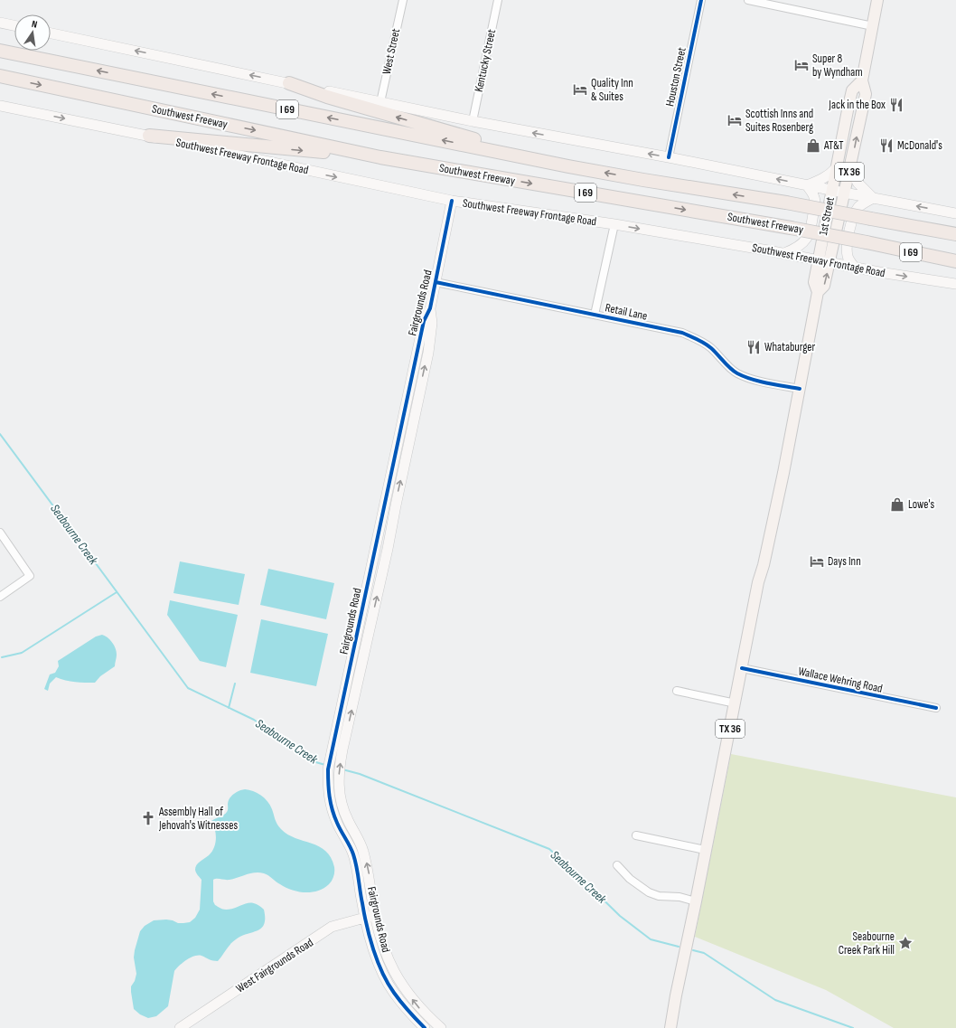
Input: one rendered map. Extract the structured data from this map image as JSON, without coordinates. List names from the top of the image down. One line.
{"streets":{"highway":["I 69","Southwest Freeway"],"main road":["Southwest Freeway Frontage Road","TX 36","1st Street","Fairgrounds Road","West Fairgrounds Road"],"street":["West Street","Kentucky Street","Houston Street","Retail Lane","Wallace Wehring Road"]},"crossings":[["Southwest Freeway Frontage Road","1st Street"],["Southwest Freeway Frontage Road","Fairgrounds Road"],["TX 36","1st Street"],["TX 36","Wallace Wehring Road"],["1st Street","Retail Lane"],["1st Street","Wallace Wehring Road"],["Fairgrounds Road","Retail Lane"],["Fairgrounds Road","West Fairgrounds Road"]],"water":["Seabourne Creek"],"places":{"hotel":["Super 8 by Wyndham","Quality Inn & Suites","Scottish Inns and Suites Rosenberg","Days Inn"],"restaurant":["Jack in the Box","McDonald's","Whataburger"],"shop":["AT&T","Lowe's"],"church":["Assembly Hall of Jehovah's Witnesses"],"place":["Seabourne Creek Park Hill"]},"north":"top"}
